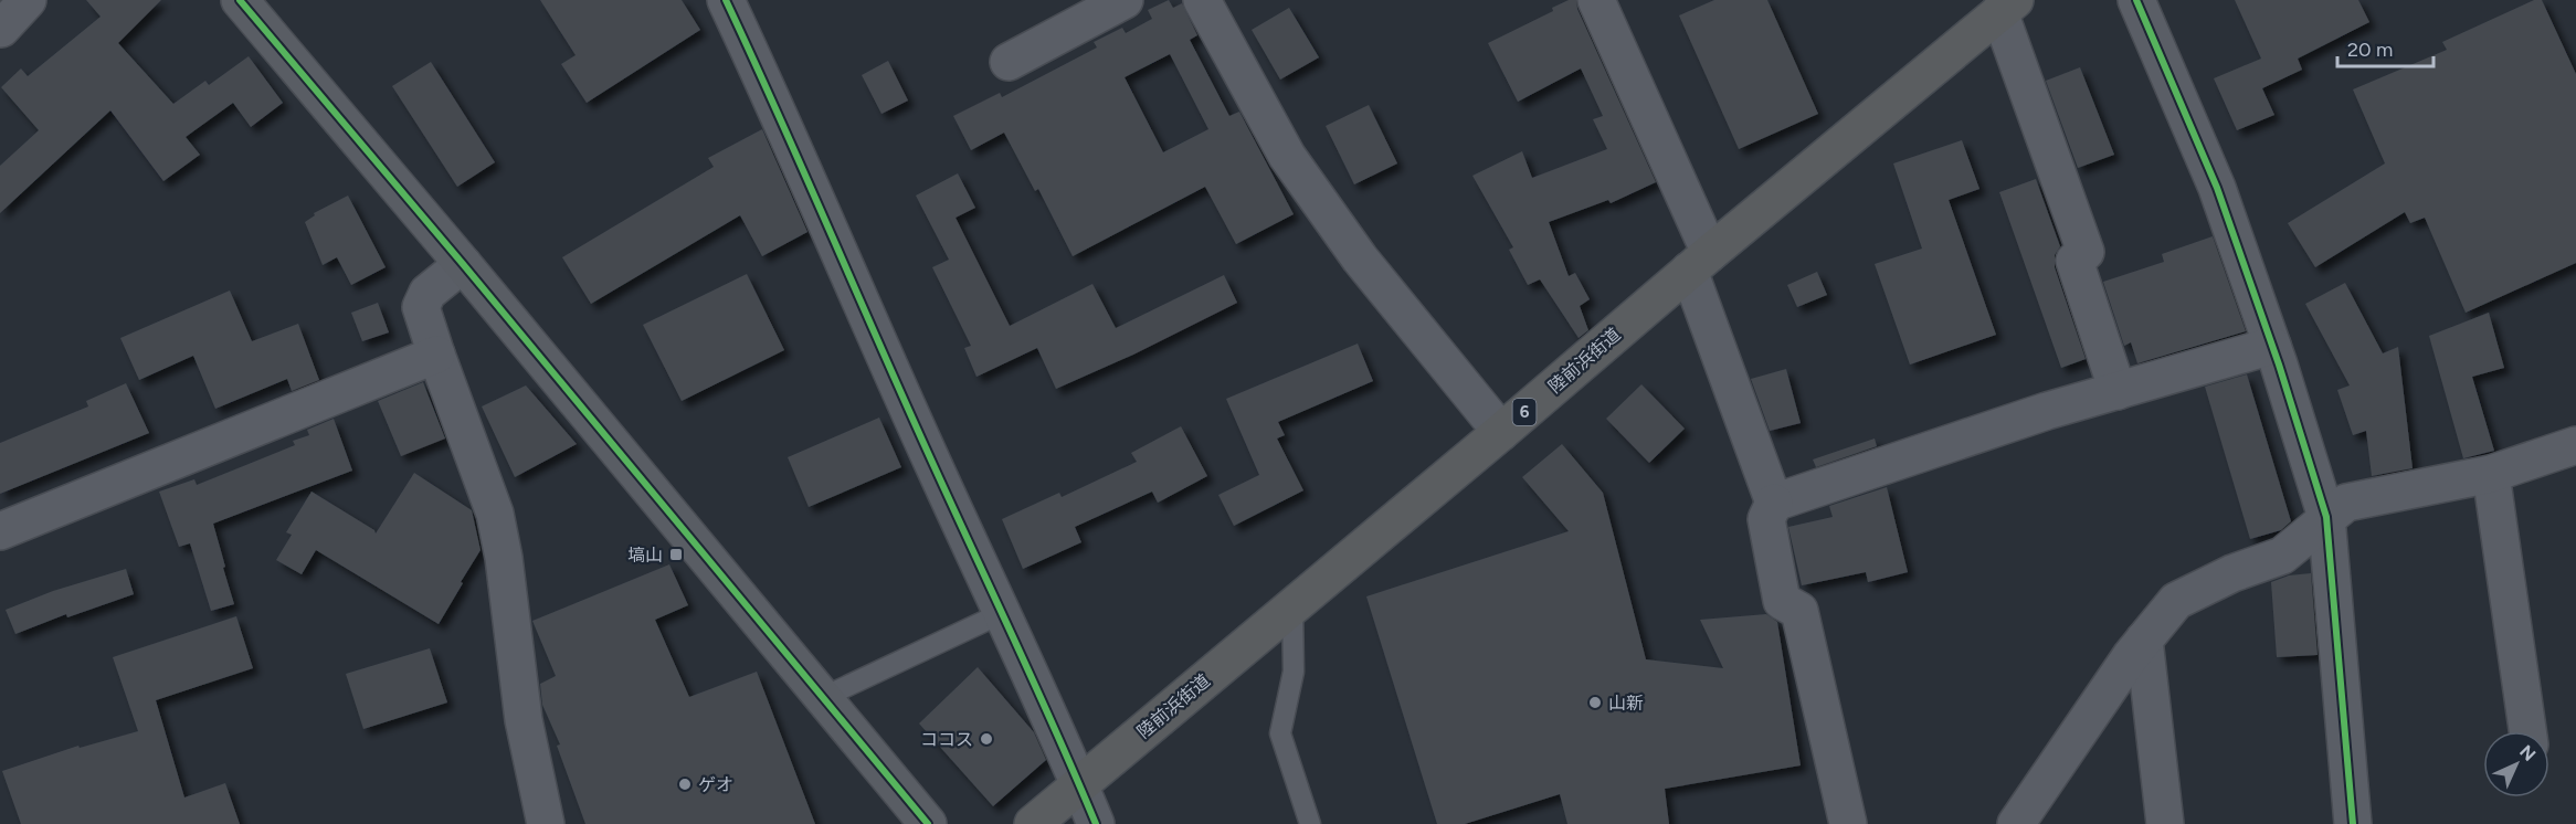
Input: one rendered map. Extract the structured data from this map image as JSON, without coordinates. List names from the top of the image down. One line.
{"streets":{"highway":["陸前浜街道","6"]},"places":{"transit":["塙山"],"other":["山新","ココス","ゲオ"]},"scale_bar":"20 m","north":"top right"}
